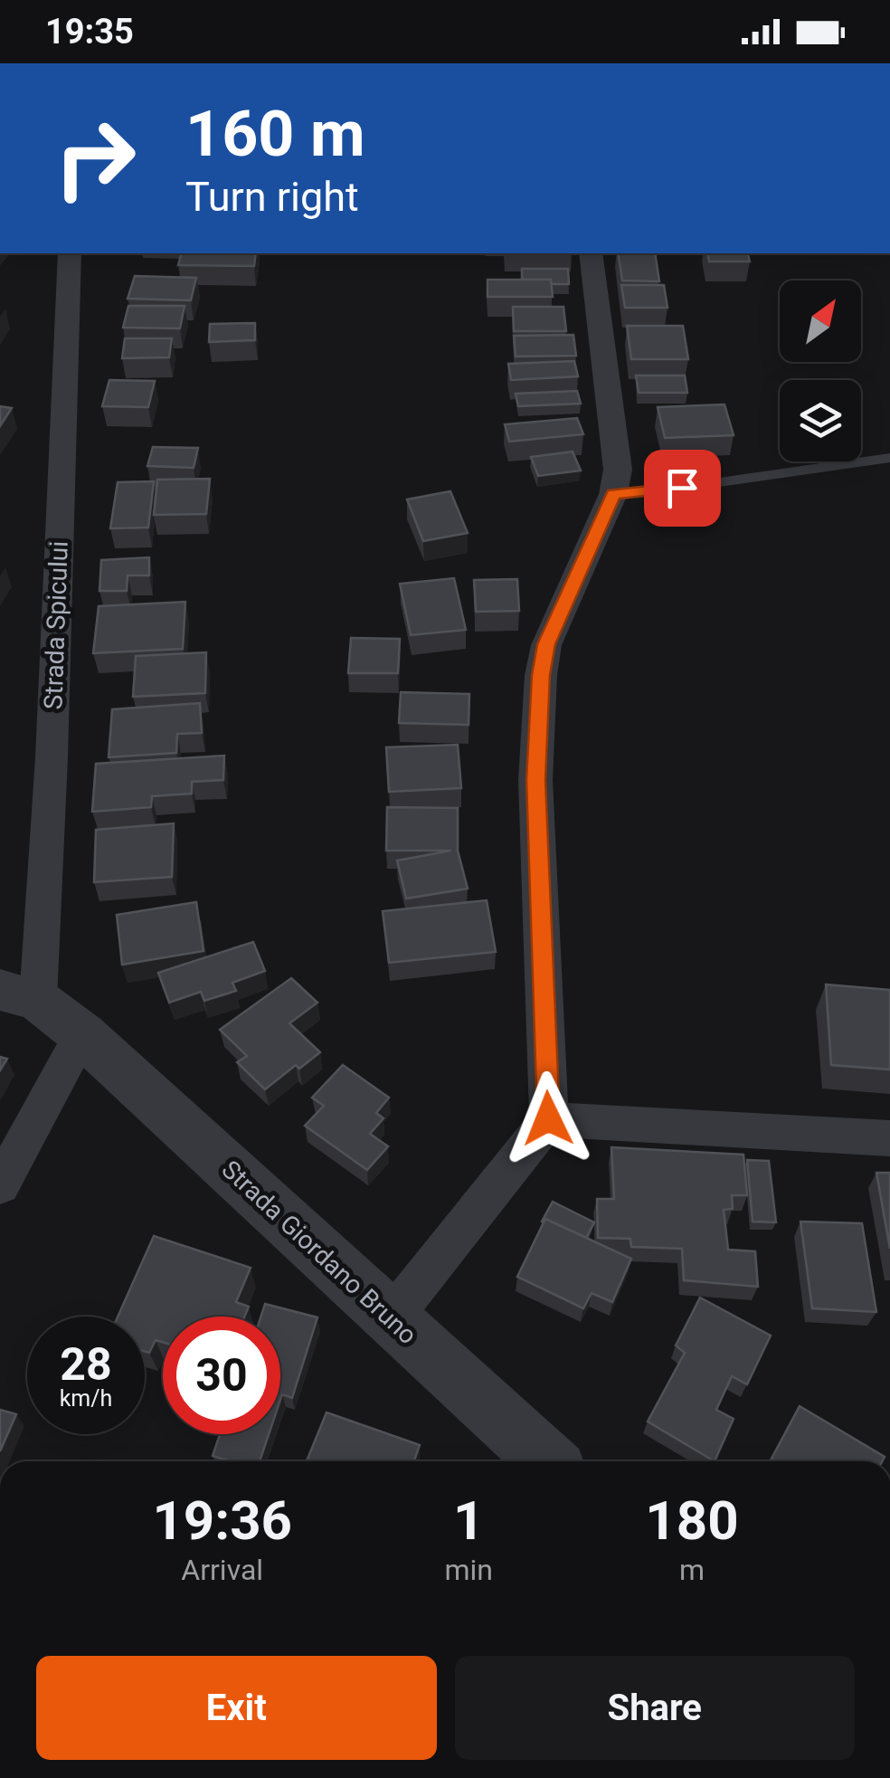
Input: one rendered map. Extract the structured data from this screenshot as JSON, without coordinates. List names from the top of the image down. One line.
{"streets":{"street":["Strada Spicului","Strada Giordano Bruno"]},"crossings":[["Strada Spicului","Strada Giordano Bruno"]],"north":"top right","page":{"status":"19:35","turn":["160 m","Turn right"],"speed":"28 km/h","limit":"30","eta":["19:36","Arrival","1","min","180","m"],"buttons":["Exit","Share"]}}
